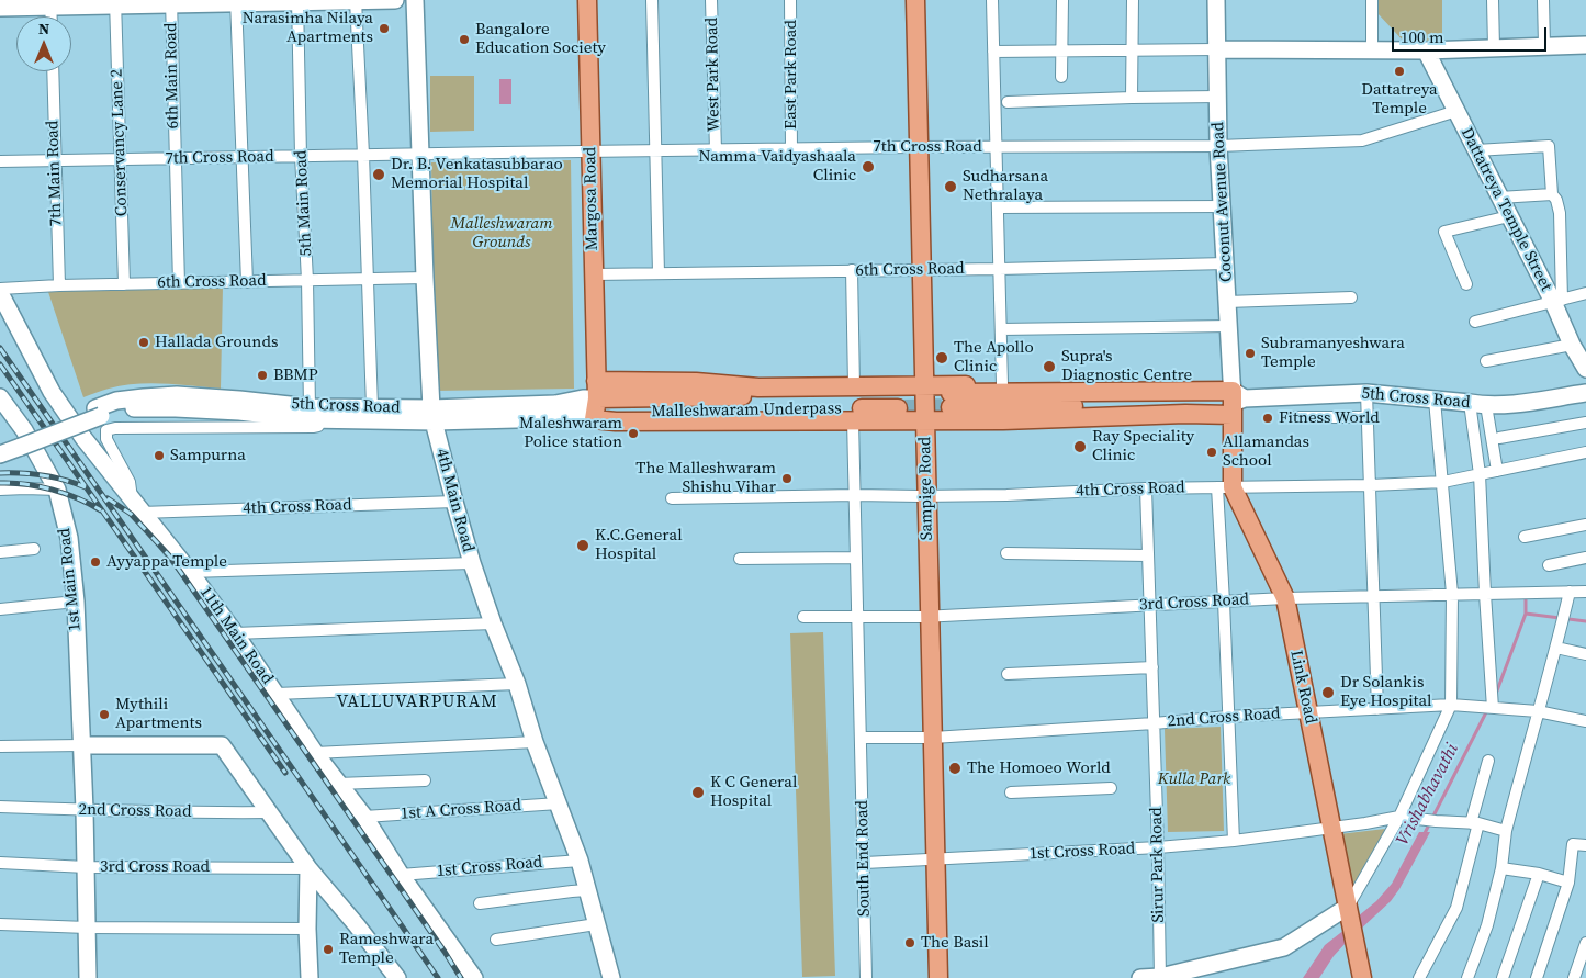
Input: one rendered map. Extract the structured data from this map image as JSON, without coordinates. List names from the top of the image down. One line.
{"streets":{"main road":["Margosa Road","5th Cross Road","Malleshwaram Underpass","Sampige Road","Link Road"],"street":["West Park Road","East Park Road","6th Main Road","Conservancy Lane 2","7th Cross Road","7th Main Road","Coconut Avenue Road","5th Main Road","Dattatreya Temple Street","6th Cross Road","4th Cross Road","4th Main Road","1st Main Road","3rd Cross Road","11th Main Road","2nd Cross Road","1st A Cross Road","1st Cross Road","South End Road","Sirur Park Road"]},"crossings":[["West Park Road","7th Cross Road"],["East Park Road","7th Cross Road"],["6th Main Road","7th Cross Road"],["6th Main Road","6th Cross Road"],["Conservancy Lane 2","7th Cross Road"],["Conservancy Lane 2","6th Cross Road"],["7th Cross Road","7th Main Road"],["7th Cross Road","Margosa Road"],["7th Cross Road","Coconut Avenue Road"],["7th Cross Road","5th Main Road"],["7th Cross Road","Dattatreya Temple Street"],["7th Cross Road","Sampige Road"],["7th Cross Road","4th Main Road"],["7th Main Road","6th Cross Road"],["Margosa Road","6th Cross Road"],["Margosa Road","5th Cross Road"],["Margosa Road","Malleshwaram Underpass"],["Coconut Avenue Road","6th Cross Road"],["Coconut Avenue Road","5th Cross Road"],["Coconut Avenue Road","Link Road"],["5th Main Road","6th Cross Road"],["5th Main Road","5th Cross Road"],["6th Cross Road","Sampige Road"],["6th Cross Road","4th Main Road"],["5th Cross Road","Malleshwaram Underpass"],["5th Cross Road","4th Main Road"],["5th Cross Road","Link Road"],["Sampige Road","4th Cross Road"],["Sampige Road","3rd Cross Road"],["Sampige Road","2nd Cross Road"],["Sampige Road","1st Cross Road"],["4th Cross Road","4th Main Road"],["4th Cross Road","11th Main Road"],["4th Cross Road","Link Road"],["4th Cross Road","South End Road"],["4th Cross Road","Sirur Park Road"],["4th Main Road","1st A Cross Road"],["4th Main Road","1st Cross Road"],["1st Main Road","3rd Cross Road"],["1st Main Road","2nd Cross Road"],["3rd Cross Road","Link Road"],["3rd Cross Road","South End Road"],["3rd Cross Road","Sirur Park Road"],["11th Main Road","1st A Cross Road"],["11th Main Road","1st Cross Road"],["Link Road","2nd Cross Road"],["Link Road","1st Cross Road"],["2nd Cross Road","South End Road"],["2nd Cross Road","Sirur Park Road"],["1st Cross Road","South End Road"],["1st Cross Road","Sirur Park Road"]],"districts":["VALLUVARPURAM"],"water":["Vrishabhavathi"],"parks":["Malleshwaram Grounds","Kulla Park"],"places":["Narasimha Nilaya Apartments","Bangalore Education Society","Dattatreya Temple","Namma Vaidyashaala Clinic","Dr. B. Venkatasubbarao Memorial Hospital","Sudharsana Nethralaya","Hallada Grounds","Subramanyeshwara Temple","The Apollo Clinic","Supra's Diagnostic Centre","BBMP","Fitness World","Maleshwaram Police station","Ray Speciality Clinic","Allamandas School","Sampurna","The Malleshwaram Shishu Vihar","K.C.General Hospital","Ayyappa Temple","Dr Solankis Eye Hospital","Mythili Apartments","The Homoeo World","K C General Hospital","The Basil","Rameshwara Temple"],"scale_bar":"100 m","north":"top"}
